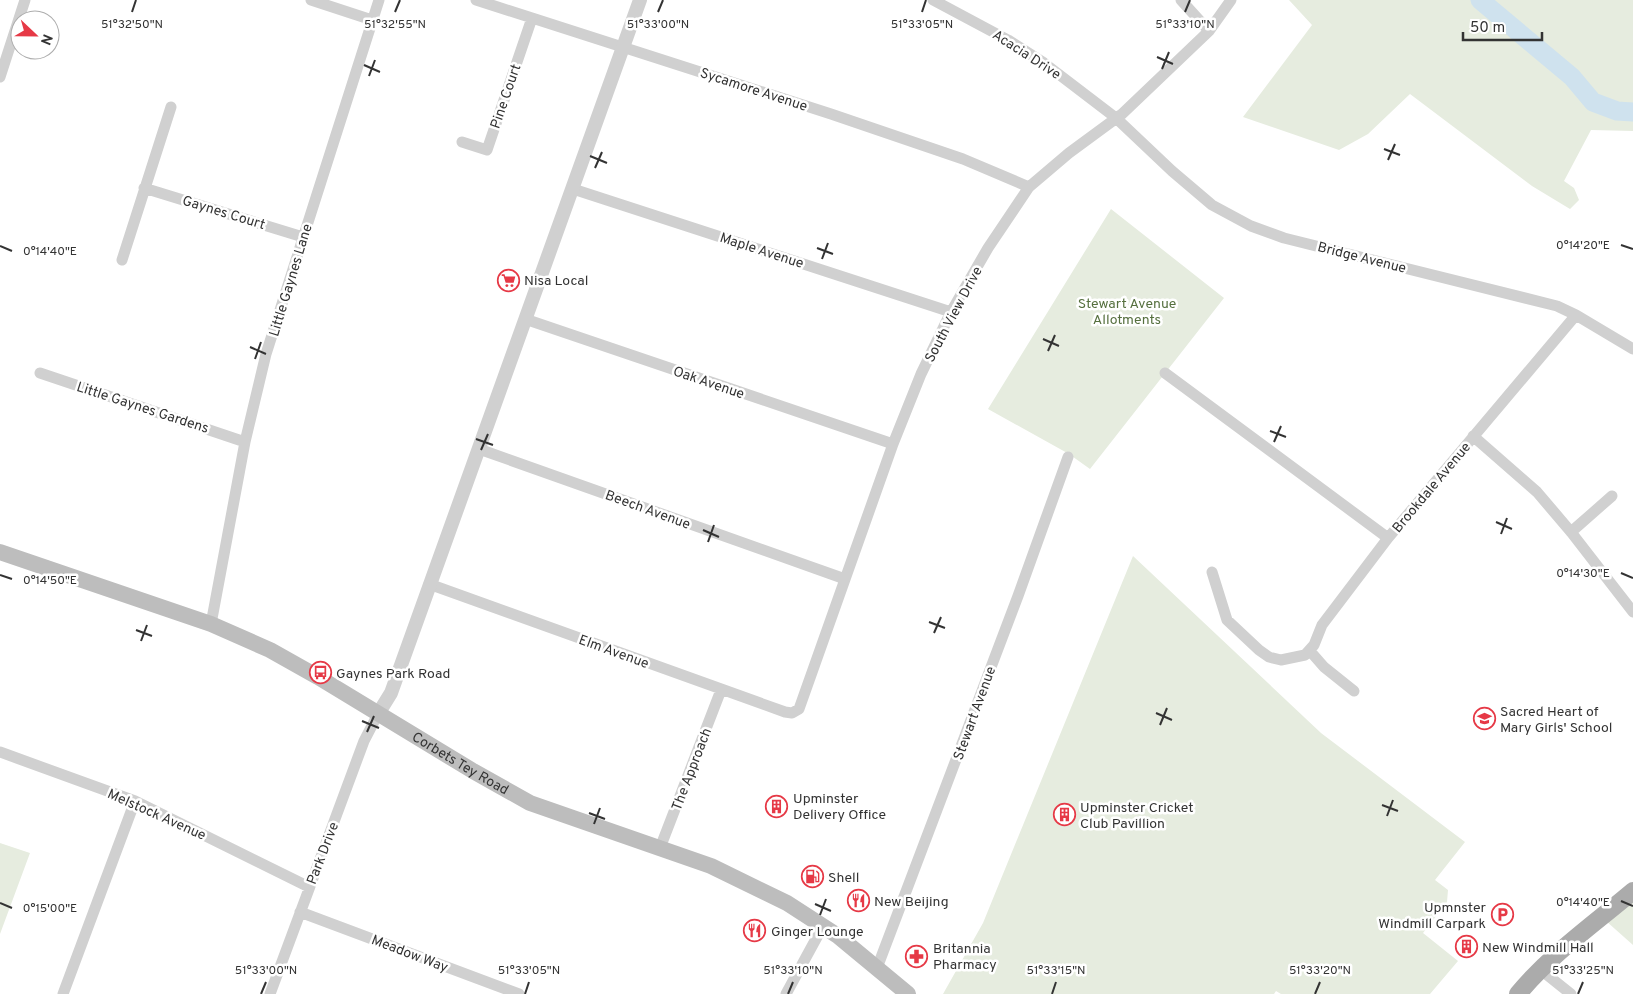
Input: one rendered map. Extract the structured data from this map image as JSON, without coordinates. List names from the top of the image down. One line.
{"streets":{"main road":["Corbets Tey Road"],"street":["Acacia Drive","Sycamore Avenue","Pine Court","Gaynes Court","Maple Avenue","Bridge Avenue","Little Gaynes Lane","South View Drive","Oak Avenue","Little Gaynes Gardens","Brookdale Avenue","Beech Avenue","Elm Avenue","Stewart Avenue","The Approach","Melstock Avenue","Park Drive","Meadow Way"]},"crossings":[["Acacia Drive","Bridge Avenue"],["Acacia Drive","South View Drive"],["Sycamore Avenue","Pine Court"],["Sycamore Avenue","South View Drive"],["Gaynes Court","Little Gaynes Lane"],["Maple Avenue","South View Drive"],["Bridge Avenue","South View Drive"],["Bridge Avenue","Brookdale Avenue"],["Little Gaynes Lane","Little Gaynes Gardens"],["Little Gaynes Lane","Corbets Tey Road"],["South View Drive","Oak Avenue"],["South View Drive","Beech Avenue"],["South View Drive","Elm Avenue"],["Elm Avenue","The Approach"],["Stewart Avenue","Corbets Tey Road"],["Corbets Tey Road","The Approach"],["Corbets Tey Road","Park Drive"],["Melstock Avenue","Park Drive"],["Park Drive","Meadow Way"]],"parks":["Stewart Avenue Allotments"],"places":{"supermarket":["Nisa Local"],"bus stop":["Gaynes Park Road"],"school or university":["Sacred Heart of Mary Girls' School"],"building":["Upminster Delivery Office","Upminster Cricket Club Pavillion","New Windmill Hall"],"fuel station":["Shell"],"restaurant":["New Beijing","Ginger Lounge"],"parking":["Upmnster Windmill Carpark"],"pharmacy":["Britannia Pharmacy"]},"scale_bar":"50 m","north":"right","coordinates":["51°32'50\"N","51°32'55\"N","51°33'00\"N","51°33'05\"N","51°33'10\"N","0°14'20\"E","0°14'40\"E","0°14'30\"E","0°14'50\"E","0°15'00\"E","51°33'15\"N","51°33'20\"N","51°33'25\"N"]}
